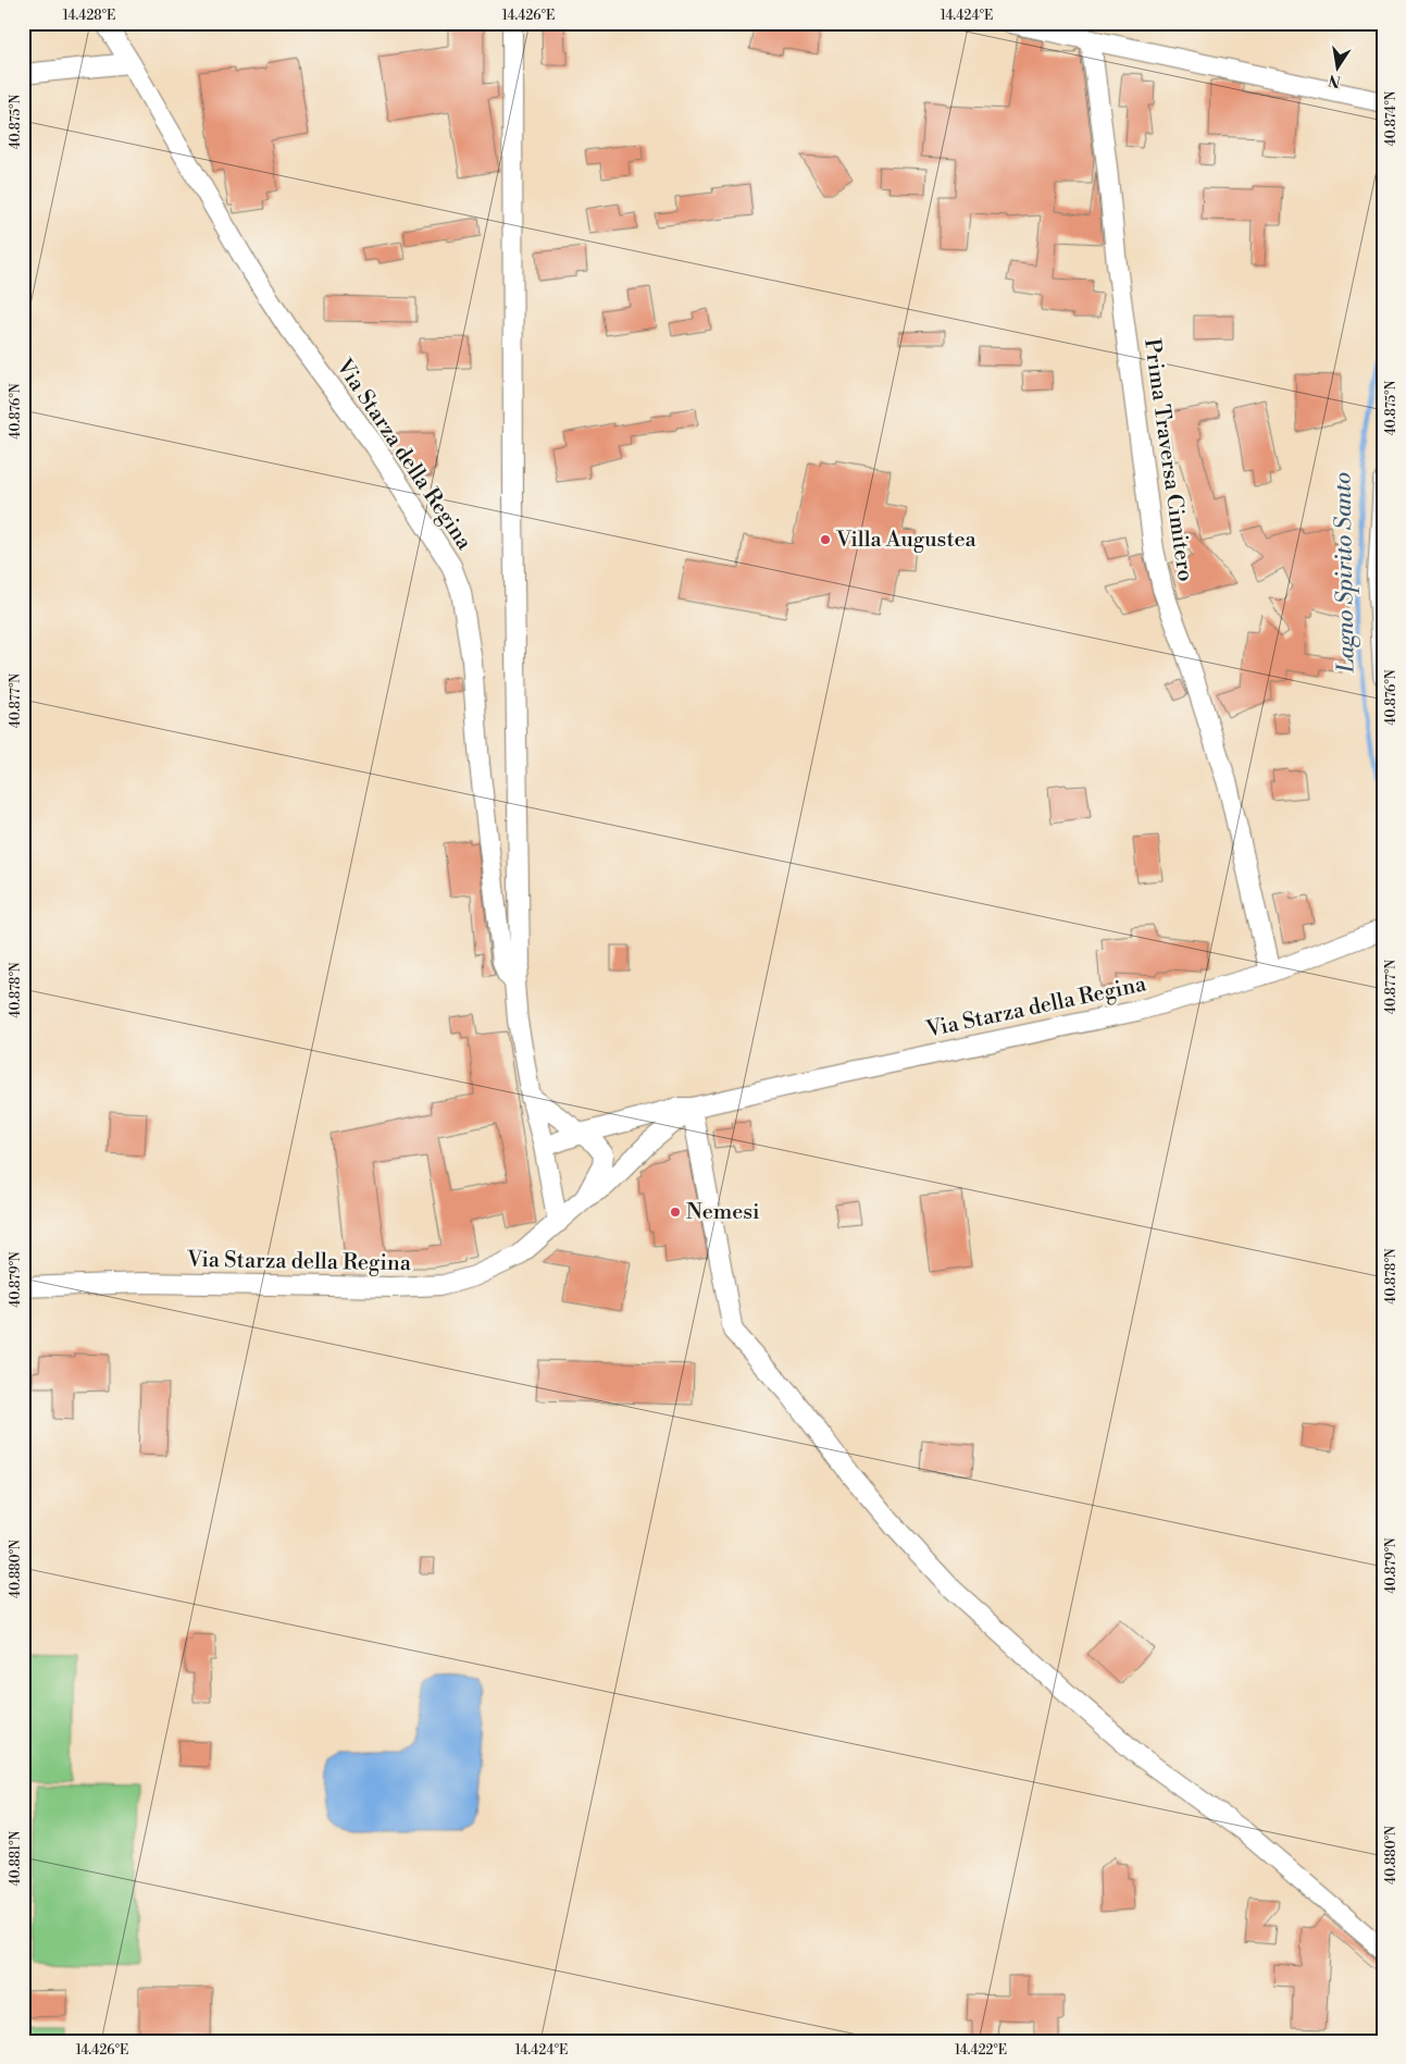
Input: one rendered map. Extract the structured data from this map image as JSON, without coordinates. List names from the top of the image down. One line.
{"streets":{"street":["Via Starza della Regina","Prima Traversa Cimitero"]},"crossings":[["Via Starza della Regina","Prima Traversa Cimitero"]],"water":["Lagno Spirito Santo"],"places":["Villa Augustea","Nemesi"],"north":"bottom","coordinates":["14.428°E","14.426°E","14.424°E","40.874°N","40.875°N","40.876°N","40.877°N","40.878°N","40.879°N","40.880°N","40.881°N","14.422°E"]}
